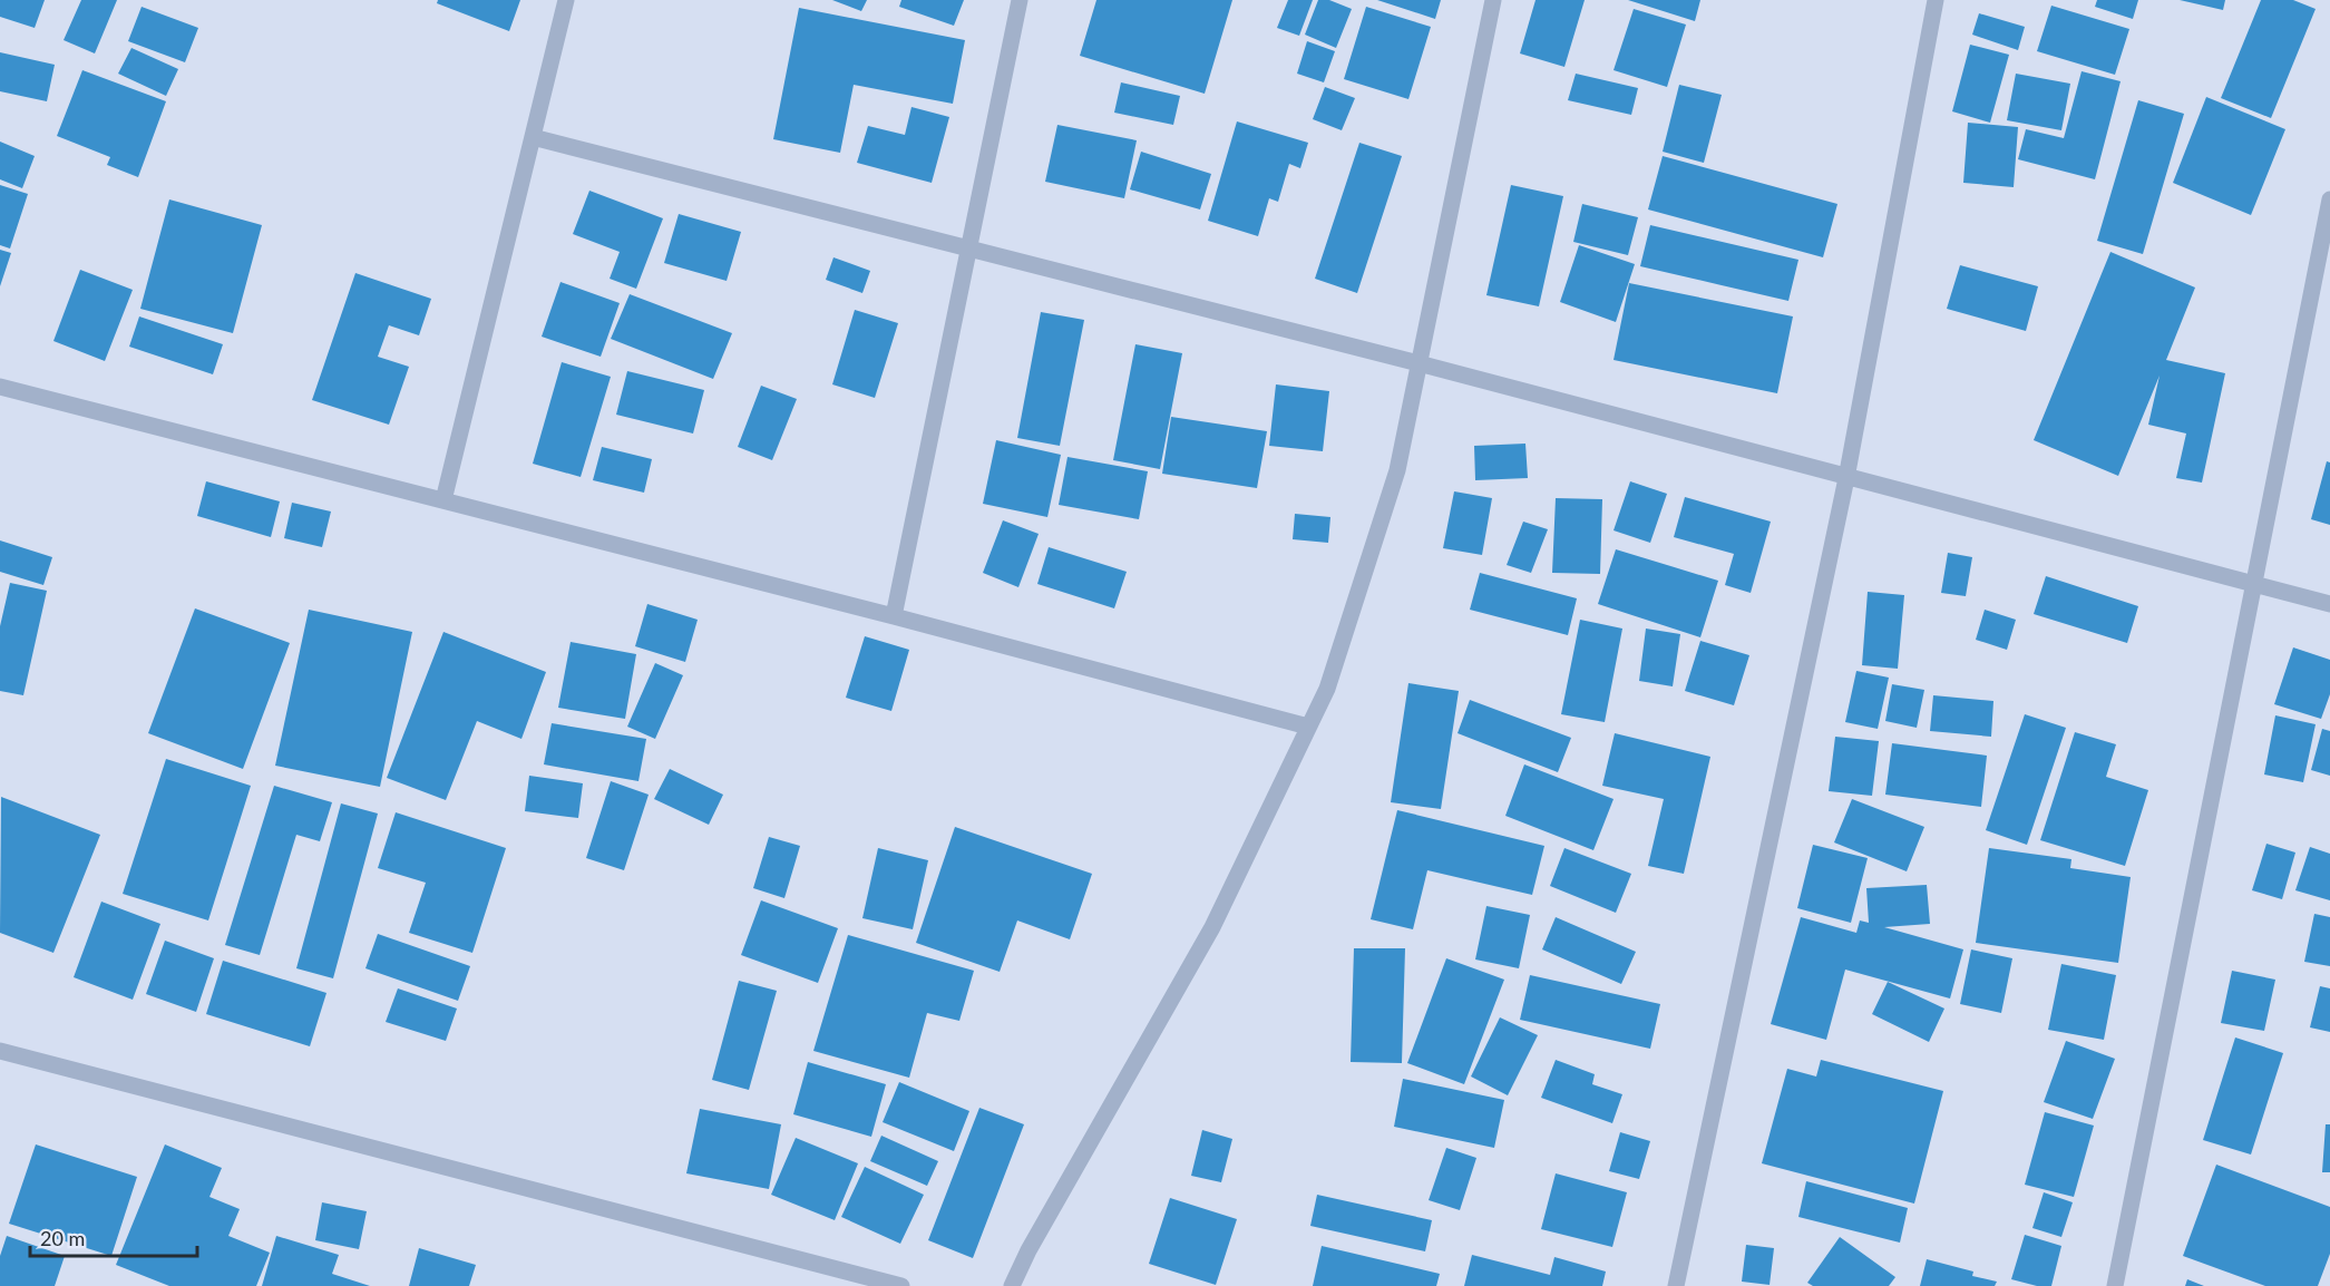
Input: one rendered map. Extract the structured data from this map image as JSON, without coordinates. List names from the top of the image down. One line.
{"scale_bar":"20 m"}
